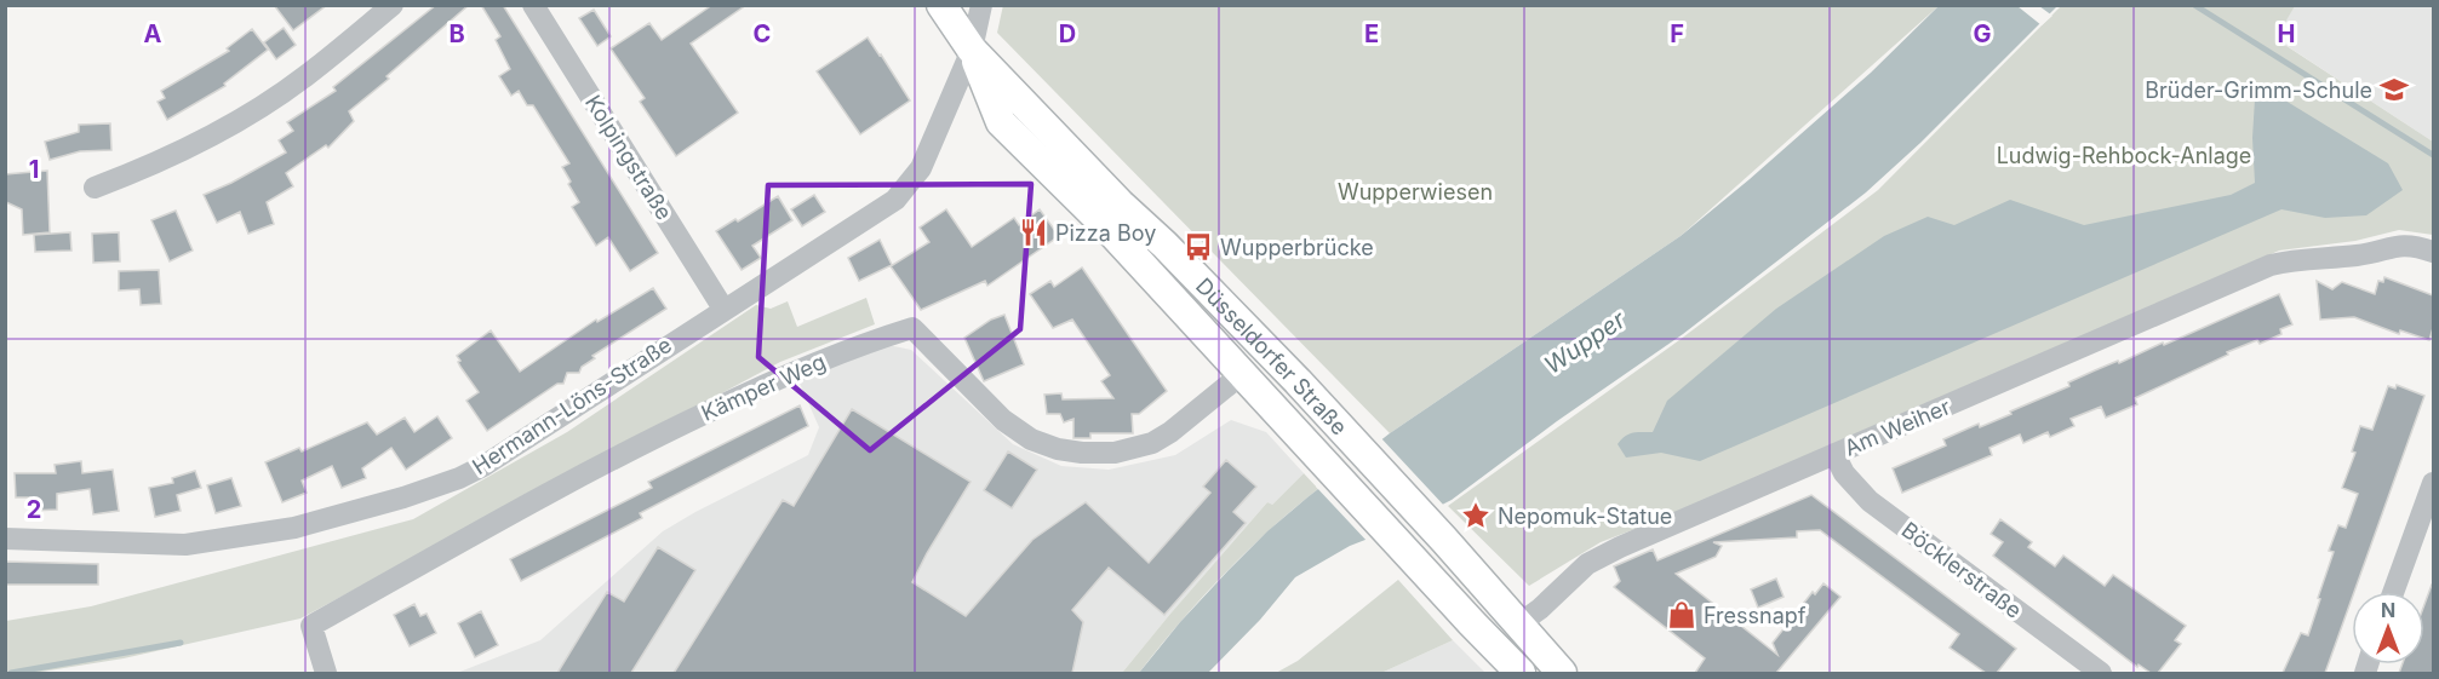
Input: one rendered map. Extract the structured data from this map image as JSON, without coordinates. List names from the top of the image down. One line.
{"streets":{"main road":["Düsseldorfer Straße"],"street":["Kolpingstraße","Kämper Weg","Hermann-Löns-Straße","Am Weiher","Böcklerstraße"]},"crossings":[["Kolpingstraße","Hermann-Löns-Straße"],["Düsseldorfer Straße","Kämper Weg"],["Düsseldorfer Straße","Hermann-Löns-Straße"],["Düsseldorfer Straße","Am Weiher"],["Am Weiher","Böcklerstraße"]],"water":["Wupper"],"parks":["Ludwig-Rehbock-Anlage","Wupperwiesen"],"places":{"school or university":["Brüder-Grimm-Schule"],"restaurant":["Pizza Boy"],"bus stop":["Wupperbrücke"],"place":["Nepomuk-Statue"],"shop":["Fressnapf"]},"north":"top","grid":{"columns":["A","B","C","D","E","F","G","H"],"rows":["1","2"]}}
